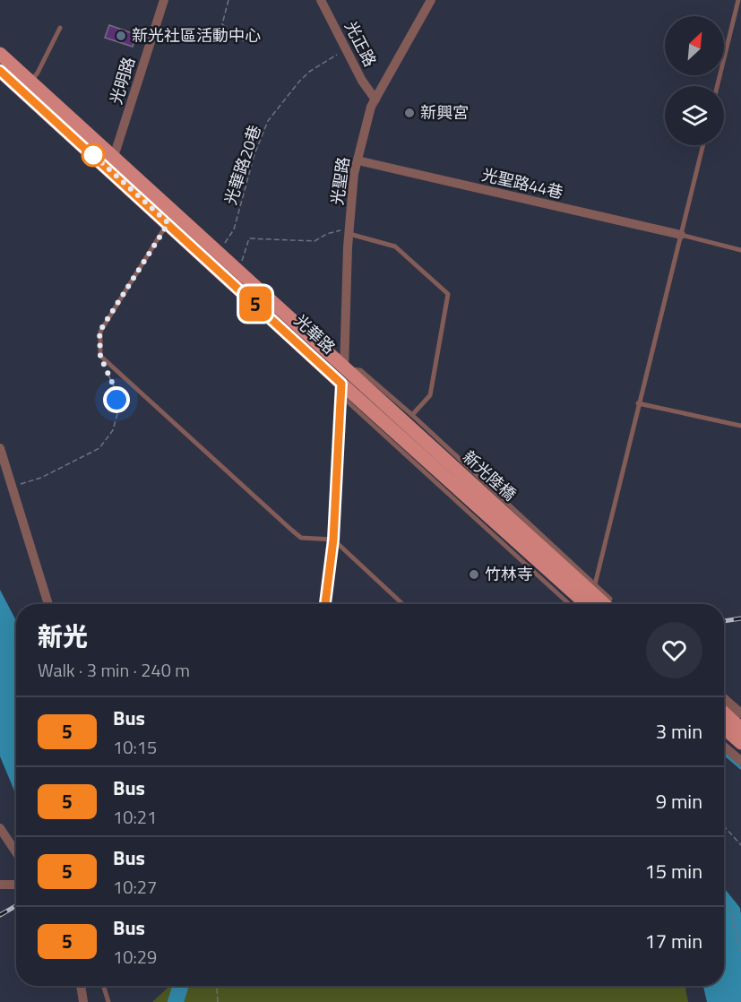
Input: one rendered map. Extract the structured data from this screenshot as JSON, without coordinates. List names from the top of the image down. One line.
{"streets":{"main road":["光華路","新光陸橋"],"street":["光正路","光明路","光聖路","光聖路44巷"],"path":["光華路20巷"]},"crossings":[["光正路","光華路20巷"],["光正路","光聖路"],["光明路","光華路"],["光華路20巷","光華路"],["光聖路","光聖路44巷"],["光聖路","光華路"],["光聖路","新光陸橋"],["光華路","新光陸橋"]],"places":["新光社區活動中心","新興宮","竹林寺"],"lines":["bus line 5"],"north":"top right","page":{"on_map":"5","heading":["新光","Walk · 3 min · 240 m"],"list":[{"mark":"5","name":"Bus","note":"10:15","value":"3 min"},{"mark":"5","name":"Bus","note":"10:21","value":"9 min"},{"mark":"5","name":"Bus","note":"10:27","value":"15 min"},{"mark":"5","name":"Bus","note":"10:29","value":"17 min"}]}}
